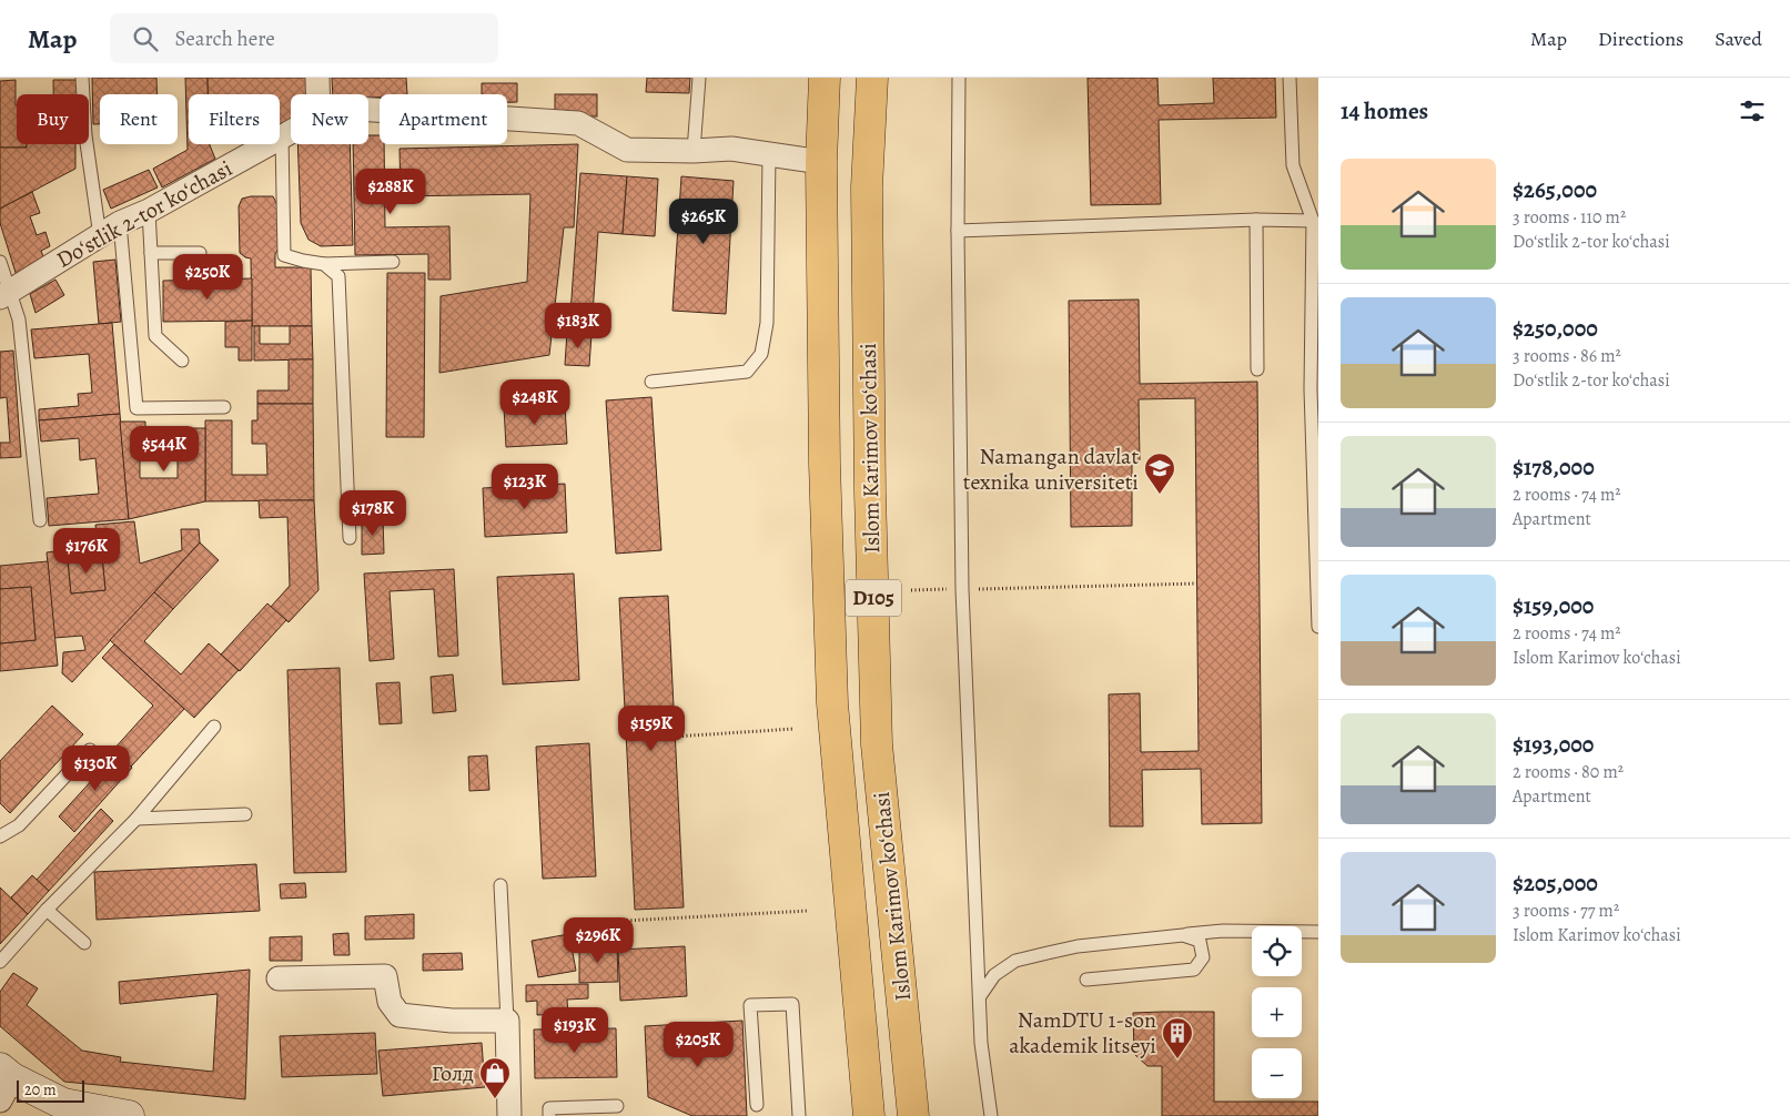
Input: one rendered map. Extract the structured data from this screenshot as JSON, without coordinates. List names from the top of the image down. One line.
{"streets":{"main road":["Islom Karimov koʻchasi","D105"],"street":["Doʻstlik 2-tor koʻchasi"]},"crossings":[["Doʻstlik 2-tor koʻchasi","Islom Karimov koʻchasi"]],"places":{"school or university":["Namangan davlat texnika universiteti"],"building":["NamDTU 1-son akademik litseyi"],"shop":["Голд"]},"scale_bar":"20 m","page":{"header":"Map","search":"Search here","nav":["Map","Directions","Saved"],"heading":"14 homes","chip":["Buy","Rent","Filters","New","Apartment"],"list":[{"name":"$265,000","note":"3 rooms · 110 m² · Doʻstlik 2-tor koʻchasi"},{"name":"$250,000","note":"3 rooms · 86 m² · Doʻstlik 2-tor koʻchasi"},{"name":"$178,000","note":"2 rooms · 74 m² · Apartment"},{"name":"$159,000","note":"2 rooms · 74 m² · Islom Karimov koʻchasi"},{"name":"$193,000","note":"2 rooms · 80 m² · Apartment"},{"name":"$205,000","note":"3 rooms · 77 m² · Islom Karimov koʻchasi"}],"price":["$288K","$265K","$250K","$183K","$248K","$544K","$123K","$178K","$176K","$159K","$130K","$296K","$193K","$205K"],"map_buttons":["+","−"],"scale":"20 m"}}
